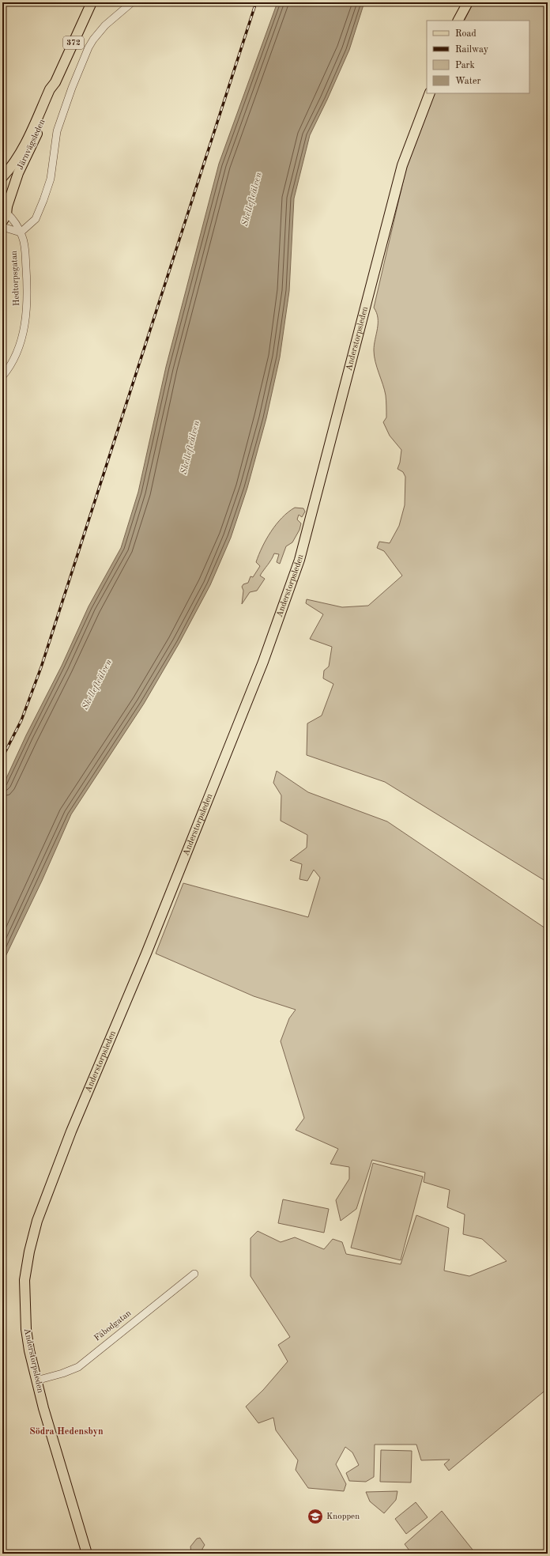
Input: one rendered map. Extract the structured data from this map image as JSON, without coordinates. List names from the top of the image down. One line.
{"streets":{"main road":["372","Järnvägsleden","Anderstorpsleden"],"street":["Hedtorpsgatan","Fäbodgatan"]},"crossings":[["Anderstorpsleden","Fäbodgatan"]],"districts":["Södra Hedensbyn"],"water":["Skellefteälven"],"places":{"school or university":["Knoppen"]},"legend":["Road","Railway","Park","Water"]}
